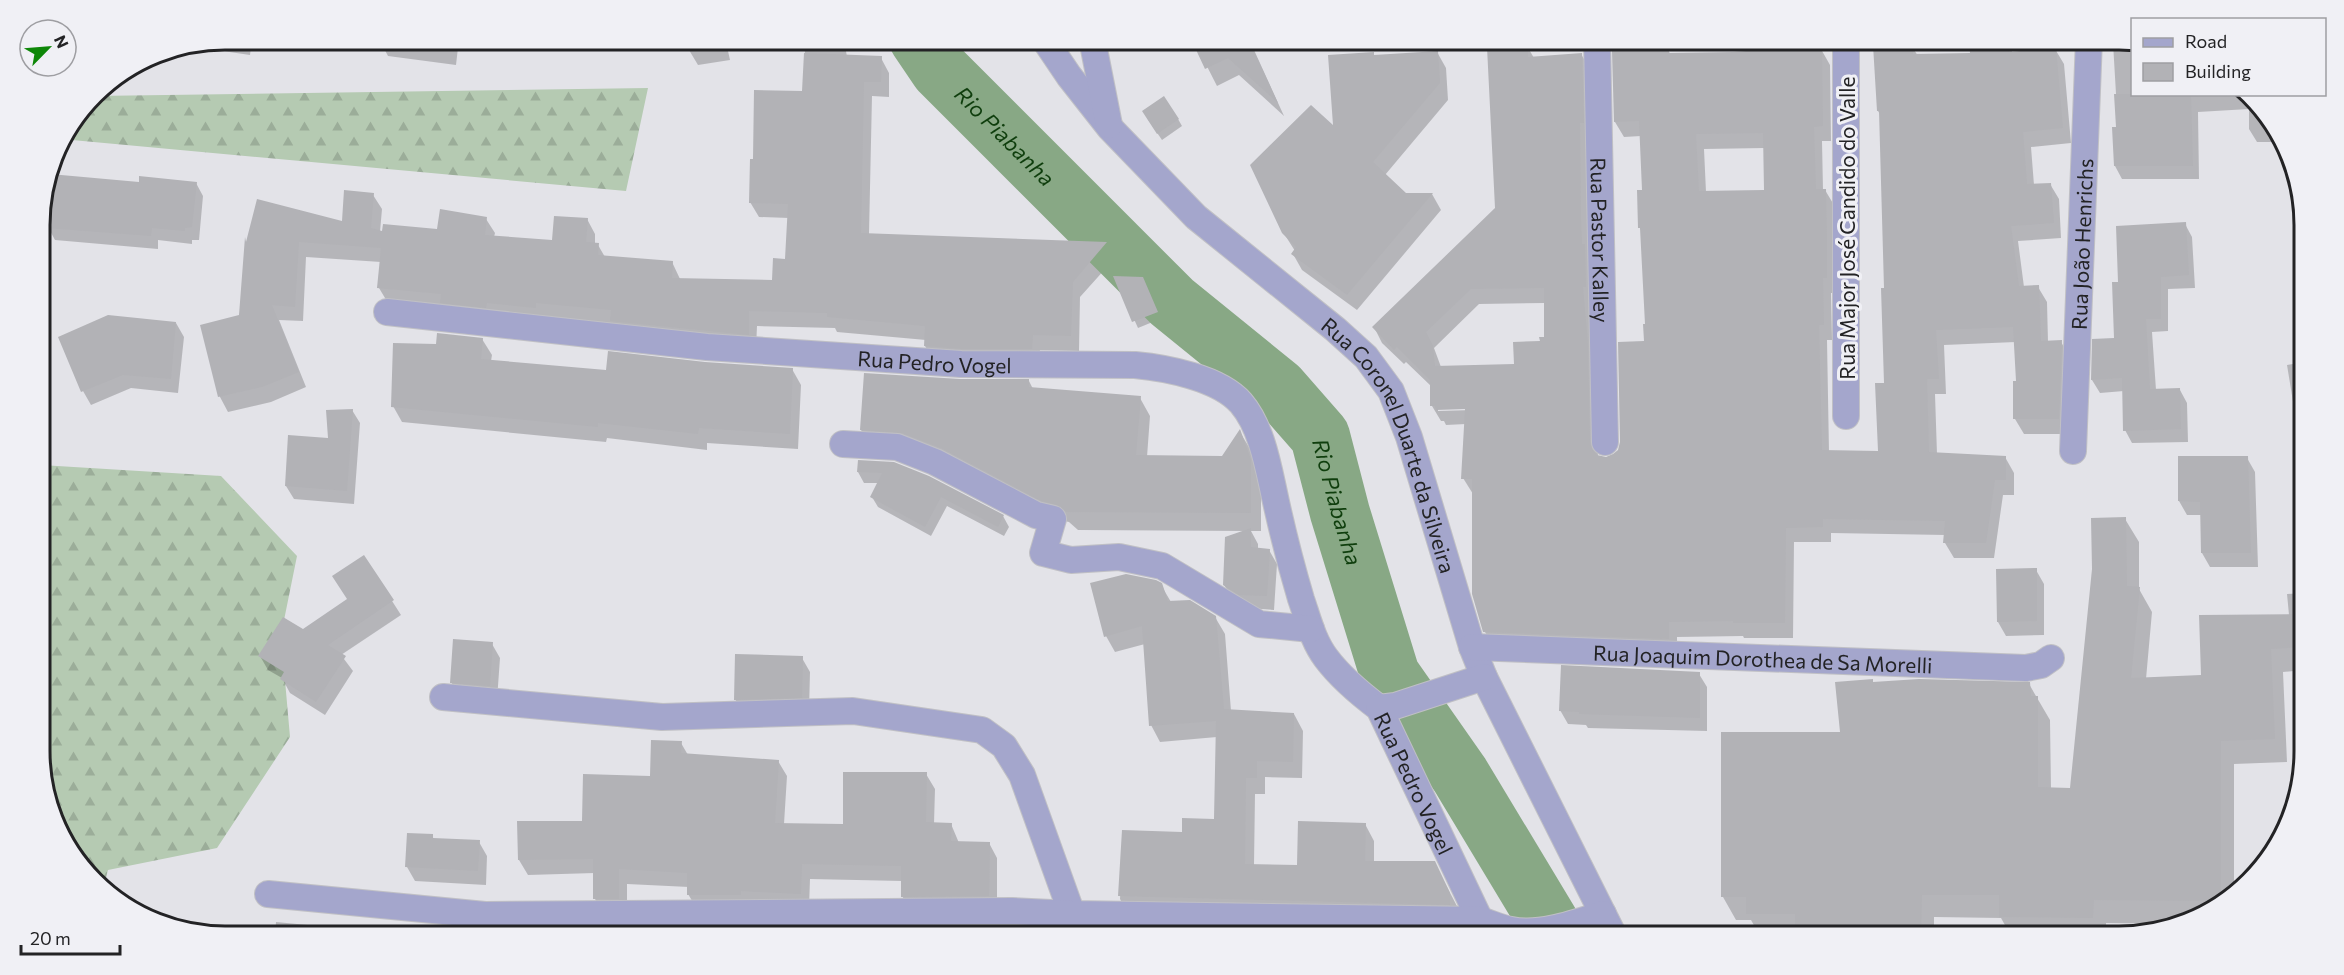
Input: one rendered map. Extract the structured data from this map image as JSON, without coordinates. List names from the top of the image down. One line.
{"streets":{"street":["Rua Major José Candido do Valle","Rua Pastor Kalley","Rua João Henrichs","Rua Pedro Vogel","Rua Coronel Duarte da Silveira","Rua Joaquim Dorothea de Sa Morelli"]},"crossings":[["Rua Coronel Duarte da Silveira","Rua Joaquim Dorothea de Sa Morelli"]],"water":["Rio Piabanha"],"legend":["Road","Building"],"scale_bar":"20 m","north":"top right"}
